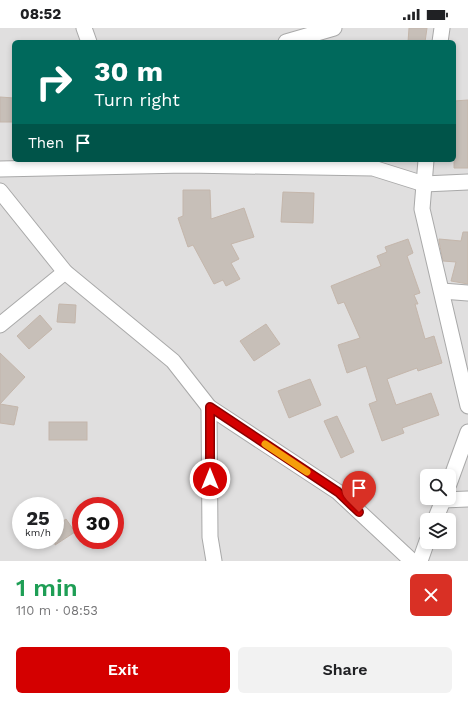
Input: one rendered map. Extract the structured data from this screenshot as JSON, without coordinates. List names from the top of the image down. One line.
{"page":{"status":"08:52","turn":["30 m","Turn right"],"then":"Then","speed":"25 km/h","limit":"30","heading":["1 min","110 m · 08:53"],"buttons":["Exit","Share"]}}
